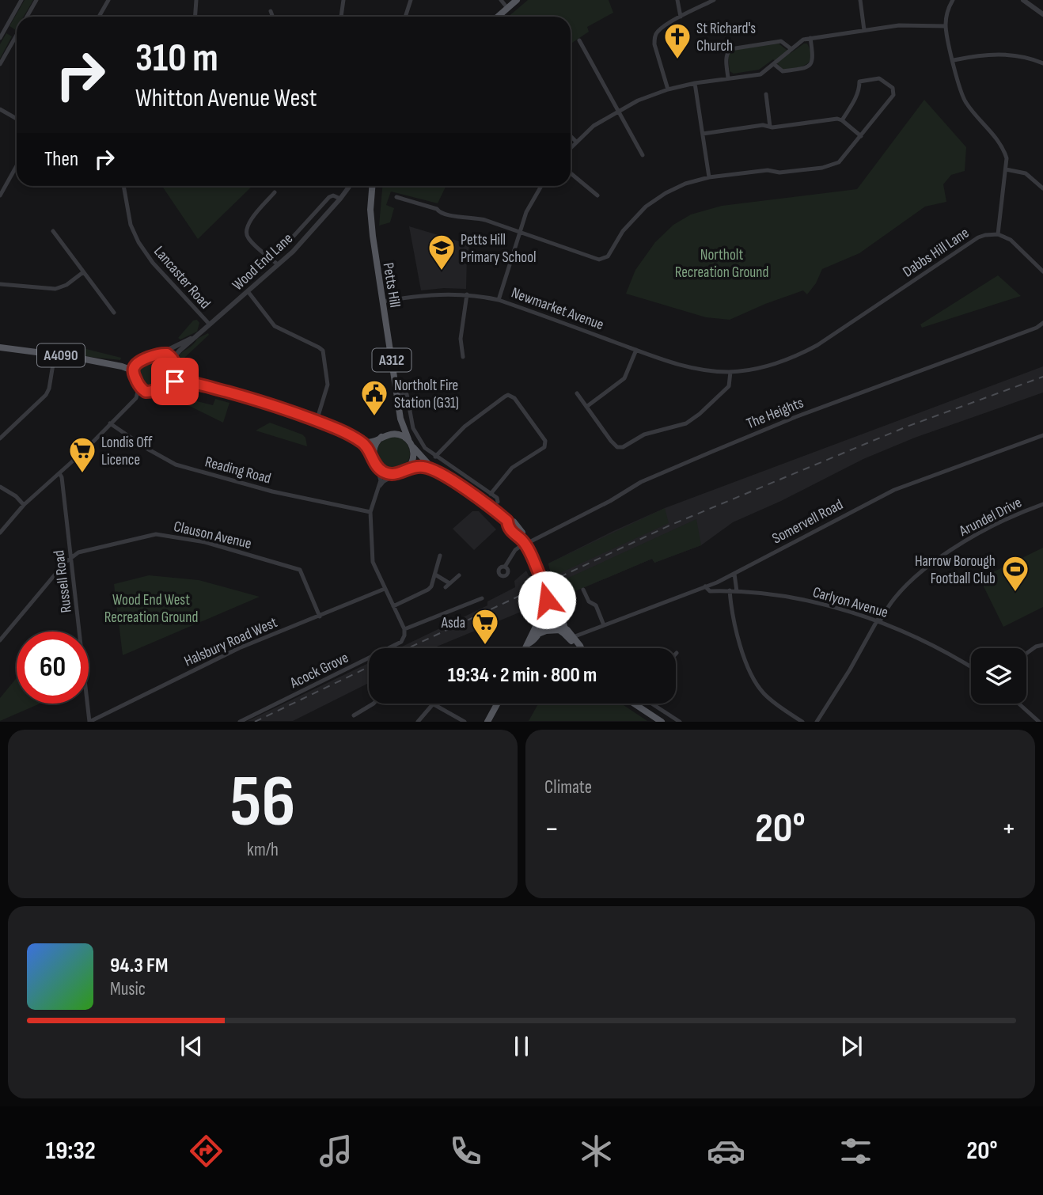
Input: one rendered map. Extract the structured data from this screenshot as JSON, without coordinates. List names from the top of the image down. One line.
{"streets":{"main road":["Wood End Lane","Petts Hill","A4090","A312"],"street":["Dabbs Hill Lane","Lancaster Road","Newmarket Avenue","The Heights","Reading Road","Arundel Drive","Somervell Road","Clauson Avenue","Russell Road","Carlyon Avenue","Halsbury Road West","Acock Grove"]},"crossings":[["Dabbs Hill Lane","Newmarket Avenue"],["Wood End Lane","Lancaster Road"],["Wood End Lane","A4090"],["Petts Hill","Newmarket Avenue"],["Petts Hill","A312"],["Petts Hill","The Heights"],["Arundel Drive","Carlyon Avenue"],["Somervell Road","Carlyon Avenue"],["Clauson Avenue","Russell Road"],["Clauson Avenue","Halsbury Road West"],["Russell Road","Halsbury Road West"]],"parks":["Northolt Recreation Ground","Wood End West Recreation Ground"],"places":{"church":["St Richard's Church"],"school or university":["Petts Hill Primary School"],"public building":["Northolt Fire Station (G31)"],"supermarket":["Londis Off Licence","Asda"],"sports":["Harrow Borough Football Club"]},"page":{"turn":["310 m","Whitton Avenue West"],"then":"Then","limit":"60","trip":"19:34 · 2 min · 800 m","tile":[["56","km/h"],"Climate"],"heat":["−","20°","+"],"song":["94.3 FM","Music"],"tabs":["19:32","20°"]}}
